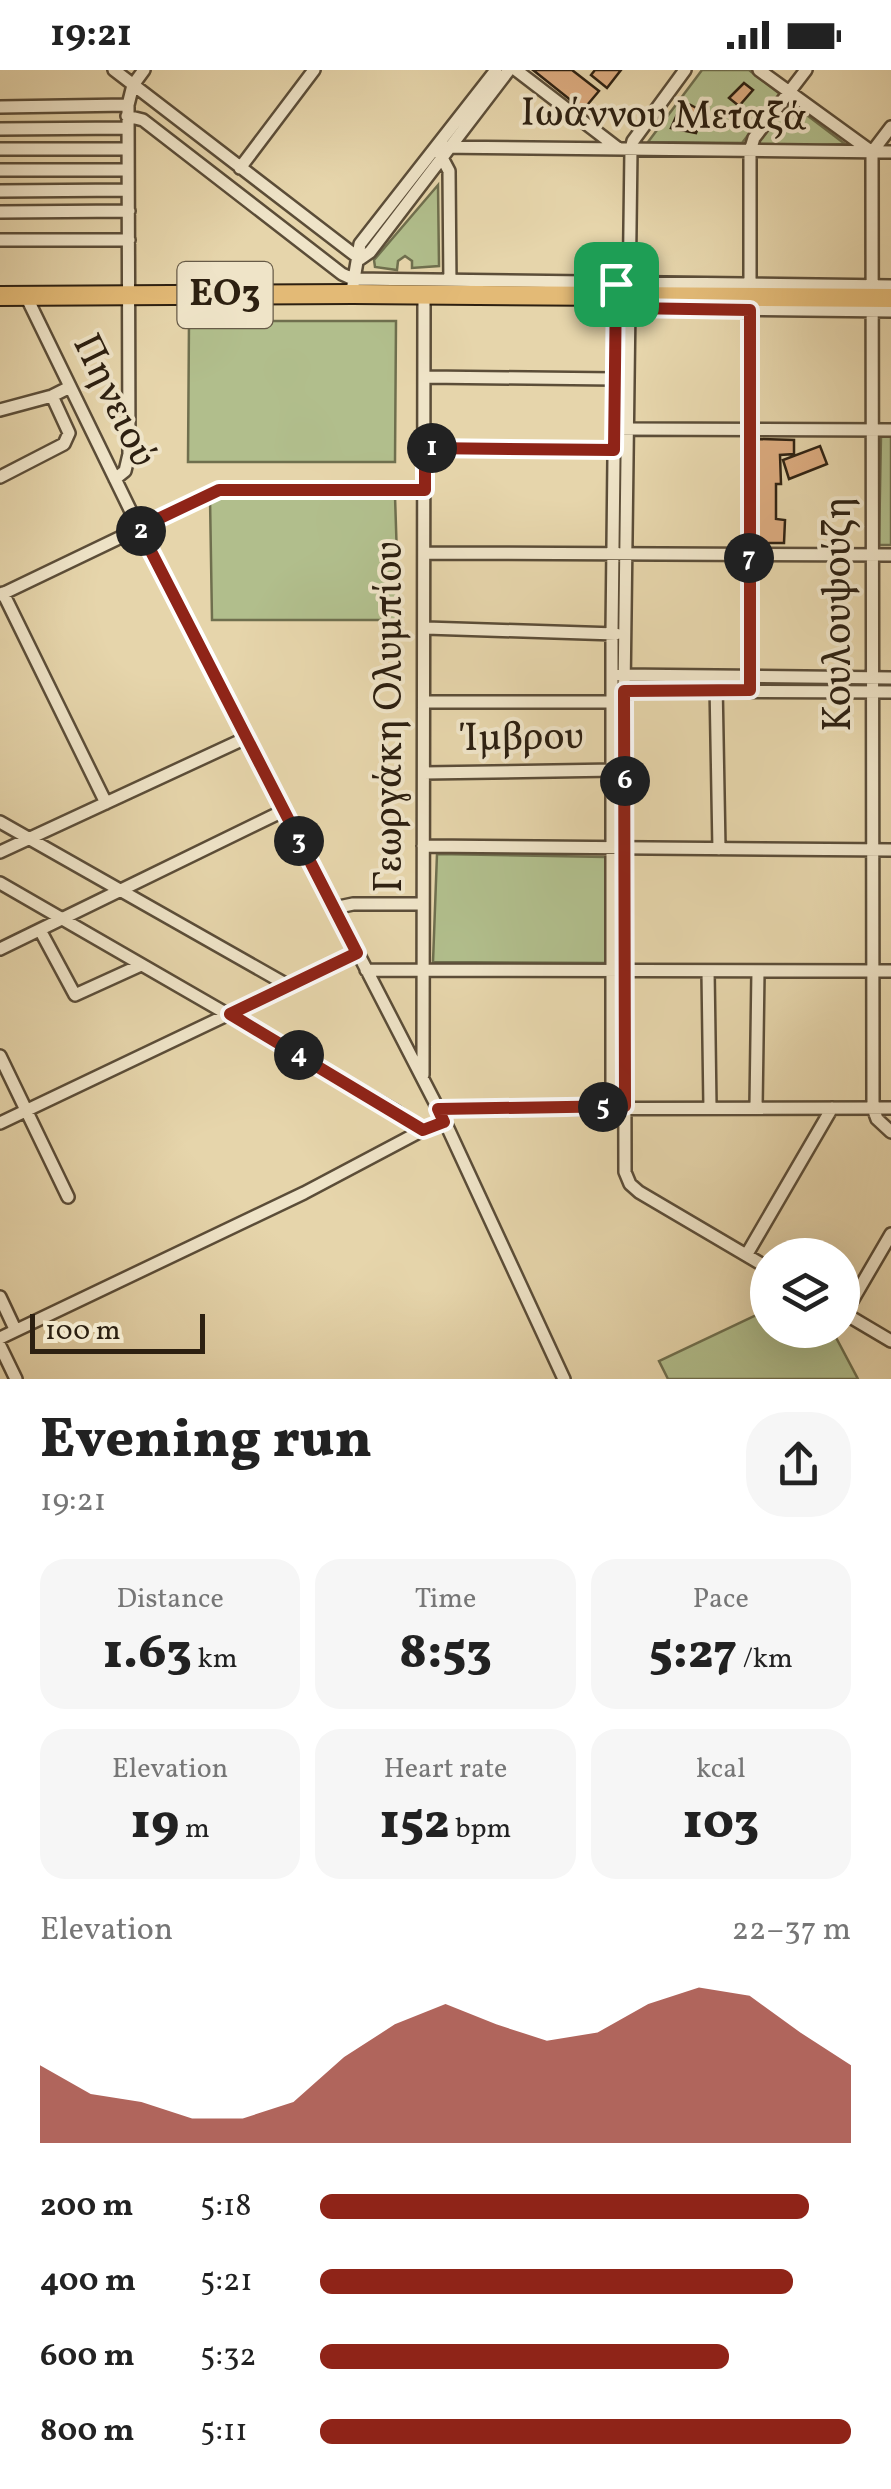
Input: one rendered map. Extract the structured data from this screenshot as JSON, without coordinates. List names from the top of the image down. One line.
{"streets":{"highway":["ΕΟ3"],"street":["Ιωάννου Μεταξά","Πηνειού","Κουλουψούζη","Γεωργάκη Ολυμπίου","Ίμβρου"]},"crossings":[["Ιωάννου Μεταξά","Κουλουψούζη"],["ΕΟ3","Πηνειού"],["ΕΟ3","Κουλουψούζη"],["ΕΟ3","Γεωργάκη Ολυμπίου"],["Πηνειού","Γεωργάκη Ολυμπίου"],["Γεωργάκη Ολυμπίου","Ίμβρου"]],"scale_bar":"100 m","page":{"status":"19:21","pins":["1","2","7","6","3","4","5"],"scale":"100 m","heading":["Evening run","19:21"],"stats":[["Distance","1.63 km"],["Time","8:53"],["Pace","5:27 /km"],["Elevation","19 m"],["Heart rate","152 bpm"],["kcal","103"]],"chart":["Elevation","22–37 m"],"list":[{"name":"200 m","note":"5:18"},{"name":"400 m","note":"5:21"},{"name":"600 m","note":"5:32"},{"name":"800 m","note":"5:11"}]}}
